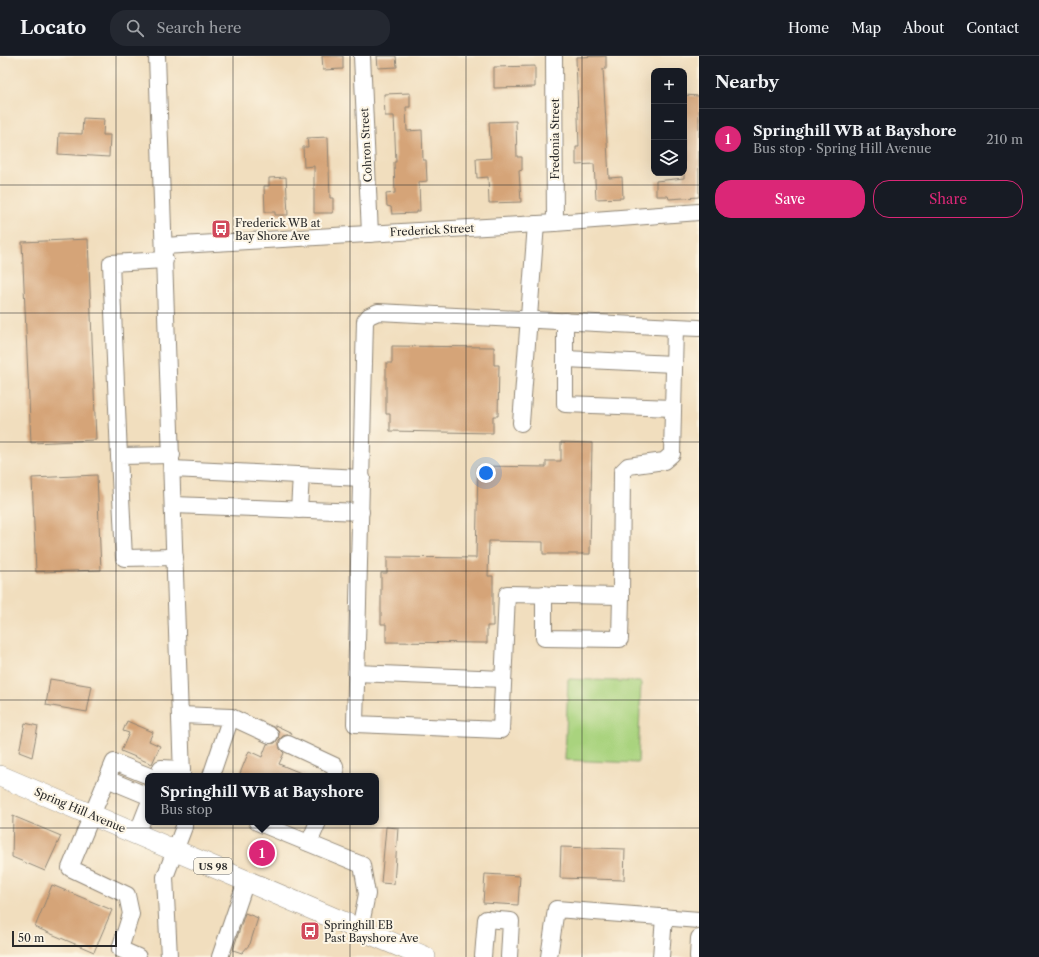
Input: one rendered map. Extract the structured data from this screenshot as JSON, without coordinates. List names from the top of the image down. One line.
{"streets":{"main road":["Spring Hill Avenue","US 98"],"street":["Fredonia Street","Cohron Street","Frederick Street"]},"crossings":[["Fredonia Street","Frederick Street"],["Cohron Street","Frederick Street"]],"places":{"bus stop":["Frederick WB at Bay Shore Ave","Springhill EB Past Bayshore Ave"]},"scale_bar":"50 m","page":{"header":"Locato","search":"Search here","nav":["Home","Map","About","Contact"],"heading":"Nearby","map_buttons":["+","−"],"list":[{"mark":"1","name":"Springhill WB at Bayshore","note":"Bus stop · Spring Hill Avenue","value":"210 m"}],"buttons":["Save","Share"],"popup":["Springhill WB at Bayshore","Bus stop"],"pins":"1","scale":"50 m"}}
